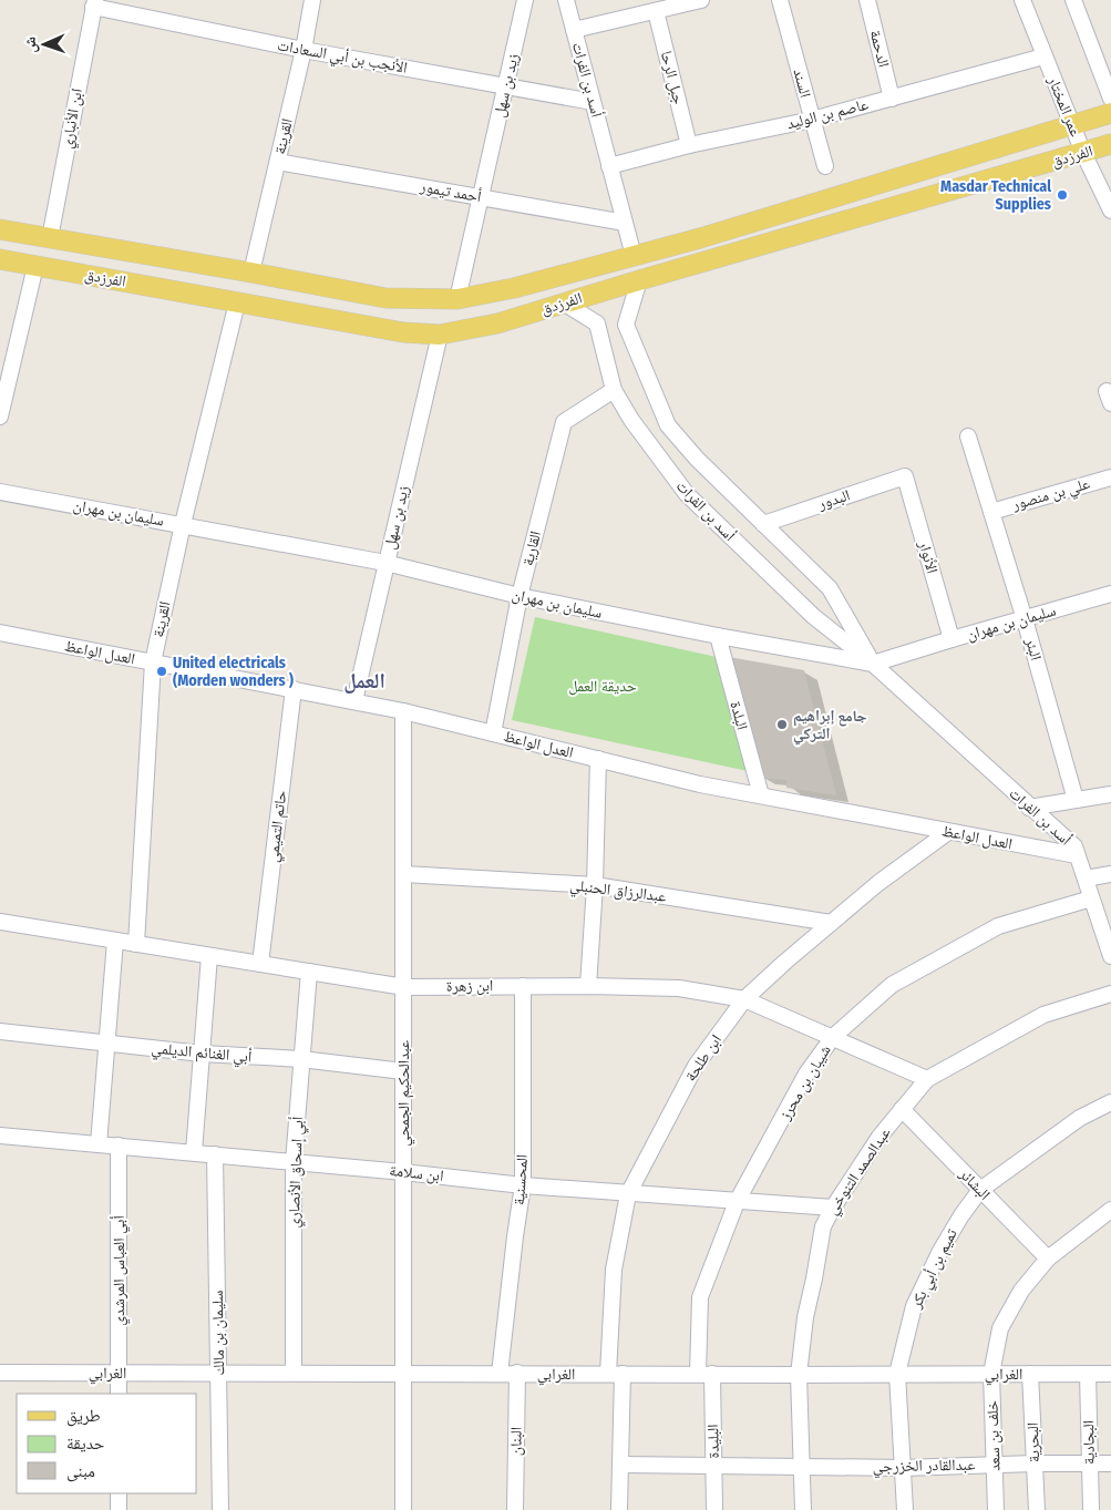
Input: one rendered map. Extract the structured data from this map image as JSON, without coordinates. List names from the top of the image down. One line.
{"streets":{"main road":["الفرزدق"],"street":["الدحمة","الأنجب بن أبي السعادات","جبل الرحا","أسد بن الفرات","السند","زيد بن سهل","عمر المختار","عاصم بن الوليد","ابن الأنباري","القرينة","أحمد تيمور","علي بن منصور","البدور","سليمان بن مهران","القارية","الأنوار","البئر","العدل الواعظ","البلدة","حاتم التميمي","عبدالرزاق الحنبلي","ابن زهرة","أبي الغنائم الديلمي","ابن طلحة","شيبان بن محرز","عبدالحكيم الجمحي","عبدالصمد التنوخي","أبي إسحاق الأنصاري","ابن سلامة","المحسنية","البشائر","تميم بن أبي بكر","أبي العباس المرشدي","سليمان بن مالك","الغرابي","خلف بن سعد","البنان","البليدة","البحرية","البجادية","عبدالقادر الخزرجي"]},"crossings":[["الدحمة","عاصم بن الوليد"],["الأنجب بن أبي السعادات","أسد بن الفرات"],["الأنجب بن أبي السعادات","زيد بن سهل"],["الأنجب بن أبي السعادات","ابن الأنباري"],["الأنجب بن أبي السعادات","القرينة"],["جبل الرحا","عاصم بن الوليد"],["أسد بن الفرات","عاصم بن الوليد"],["أسد بن الفرات","الفرزدق"],["أسد بن الفرات","أحمد تيمور"],["أسد بن الفرات","البدور"],["أسد بن الفرات","سليمان بن مهران"],["أسد بن الفرات","القارية"],["أسد بن الفرات","العدل الواعظ"],["أسد بن الفرات","شيبان بن محرز"],["السند","عاصم بن الوليد"],["زيد بن سهل","الفرزدق"],["زيد بن سهل","أحمد تيمور"],["زيد بن سهل","سليمان بن مهران"],["زيد بن سهل","العدل الواعظ"],["عمر المختار","عاصم بن الوليد"],["عمر المختار","الفرزدق"],["ابن الأنباري","الفرزدق"],["القرينة","الفرزدق"],["القرينة","أحمد تيمور"],["القرينة","سليمان بن مهران"],["القرينة","العدل الواعظ"],["القرينة","ابن زهرة"],["علي بن منصور","البئر"],["البدور","الأنوار"],["سليمان بن مهران","القارية"],["سليمان بن مهران","الأنوار"],["سليمان بن مهران","البئر"],["سليمان بن مهران","البلدة"],["القارية","العدل الواعظ"],["العدل الواعظ","البلدة"],["العدل الواعظ","حاتم التميمي"],["العدل الواعظ","ابن طلحة"],["العدل الواعظ","عبدالحكيم الجمحي"],["حاتم التميمي","ابن زهرة"],["عبدالرزاق الحنبلي","ابن طلحة"],["عبدالرزاق الحنبلي","عبدالحكيم الجمحي"],["ابن زهرة","ابن طلحة"],["ابن زهرة","شيبان بن محرز"],["ابن زهرة","عبدالحكيم الجمحي"],["ابن زهرة","عبدالصمد التنوخي"],["ابن زهرة","أبي إسحاق الأنصاري"],["ابن زهرة","المحسنية"],["أبي الغنائم الديلمي","عبدالحكيم الجمحي"],["أبي الغنائم الديلمي","أبي إسحاق الأنصاري"],["ابن طلحة","ابن سلامة"],["ابن طلحة","الغرابي"],["ابن طلحة","عبدالقادر الخزرجي"],["شيبان بن محرز","ابن سلامة"],["شيبان بن محرز","الغرابي"],["شيبان بن محرز","البليدة"],["عبدالحكيم الجمحي","ابن سلامة"],["عبدالحكيم الجمحي","الغرابي"],["عبدالصمد التنوخي","ابن سلامة"],["عبدالصمد التنوخي","البشائر"],["عبدالصمد التنوخي","الغرابي"],["عبدالصمد التنوخي","عبدالقادر الخزرجي"],["أبي إسحاق الأنصاري","ابن سلامة"],["أبي إسحاق الأنصاري","الغرابي"],["ابن سلامة","المحسنية"],["ابن سلامة","أبي العباس المرشدي"],["ابن سلامة","سليمان بن مالك"],["المحسنية","الغرابي"],["البشائر","تميم بن أبي بكر"],["البشائر","خلف بن سعد"],["تميم بن أبي بكر","الغرابي"],["تميم بن أبي بكر","عبدالقادر الخزرجي"],["أبي العباس المرشدي","الغرابي"],["سليمان بن مالك","الغرابي"],["الغرابي","خلف بن سعد"],["الغرابي","البنان"],["الغرابي","البليدة"],["الغرابي","البحرية"],["الغرابي","البجادية"],["خلف بن سعد","عبدالقادر الخزرجي"],["البليدة","عبدالقادر الخزرجي"],["البحرية","عبدالقادر الخزرجي"],["البجادية","عبدالقادر الخزرجي"]],"districts":["العمل"],"parks":["حديقة العمل"],"places":["Masdar Technical Supplies","United electricals (Morden wonders )","جامع إبراهيم التركي"],"legend":["طريق","حديقة","مبنى"],"north":"left"}
